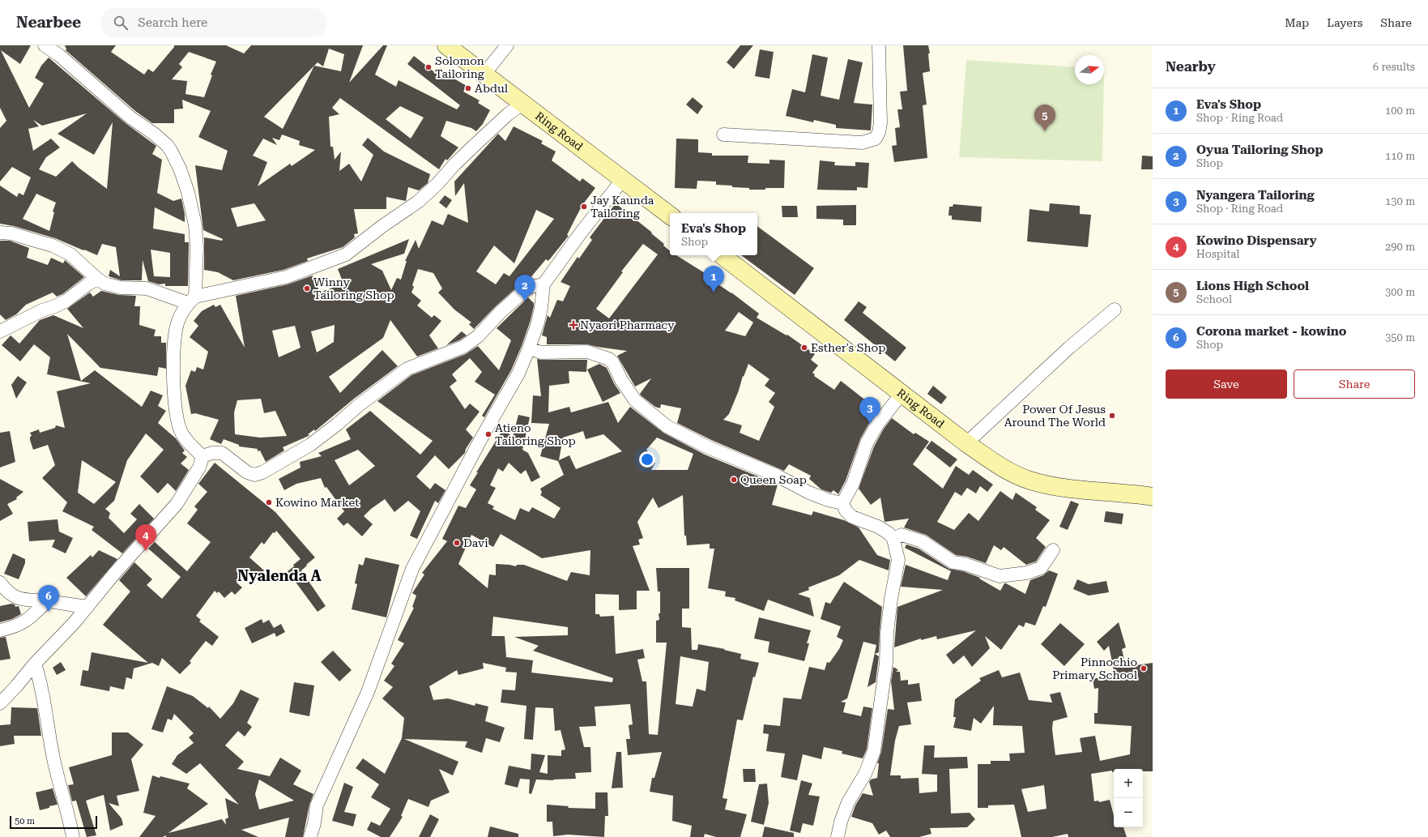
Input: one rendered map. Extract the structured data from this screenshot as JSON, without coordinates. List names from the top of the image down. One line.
{"streets":{"main road":["Ring Road"]},"districts":["Nyalenda A"],"places":{"other":["Solomon Tailoring","Abdul","Jay Kaunda Tailoring","Winny Tailoring Shop","Esther's Shop","Power Of Jesus Around The World","Atieno Tailoring Shop","Queen Soap","Kowino Market","Davi","Pinnochio Primary School"],"health":["Nyaori Pharmacy"]},"scale_bar":"50 m","north":"right","page":{"header":"Nearbee","search":"Search here","nav":["Map","Layers","Share"],"heading":["Nearby","6 results"],"list":[{"mark":"1","name":"Eva's Shop","note":"Shop · Ring Road","value":"100 m"},{"mark":"2","name":"Oyua Tailoring Shop","note":"Shop","value":"110 m"},{"mark":"3","name":"Nyangera Tailoring","note":"Shop · Ring Road","value":"130 m"},{"mark":"4","name":"Kowino Dispensary","note":"Hospital","value":"290 m"},{"mark":"5","name":"Lions High School","note":"School","value":"300 m"},{"mark":"6","name":"Corona market - kowino","note":"Shop","value":"350 m"}],"pins":["5","1","2","3","4","6"],"popup":["Eva's Shop","Shop"],"buttons":["Save","Share"],"map_buttons":["+","−"],"scale":"50 m"}}
